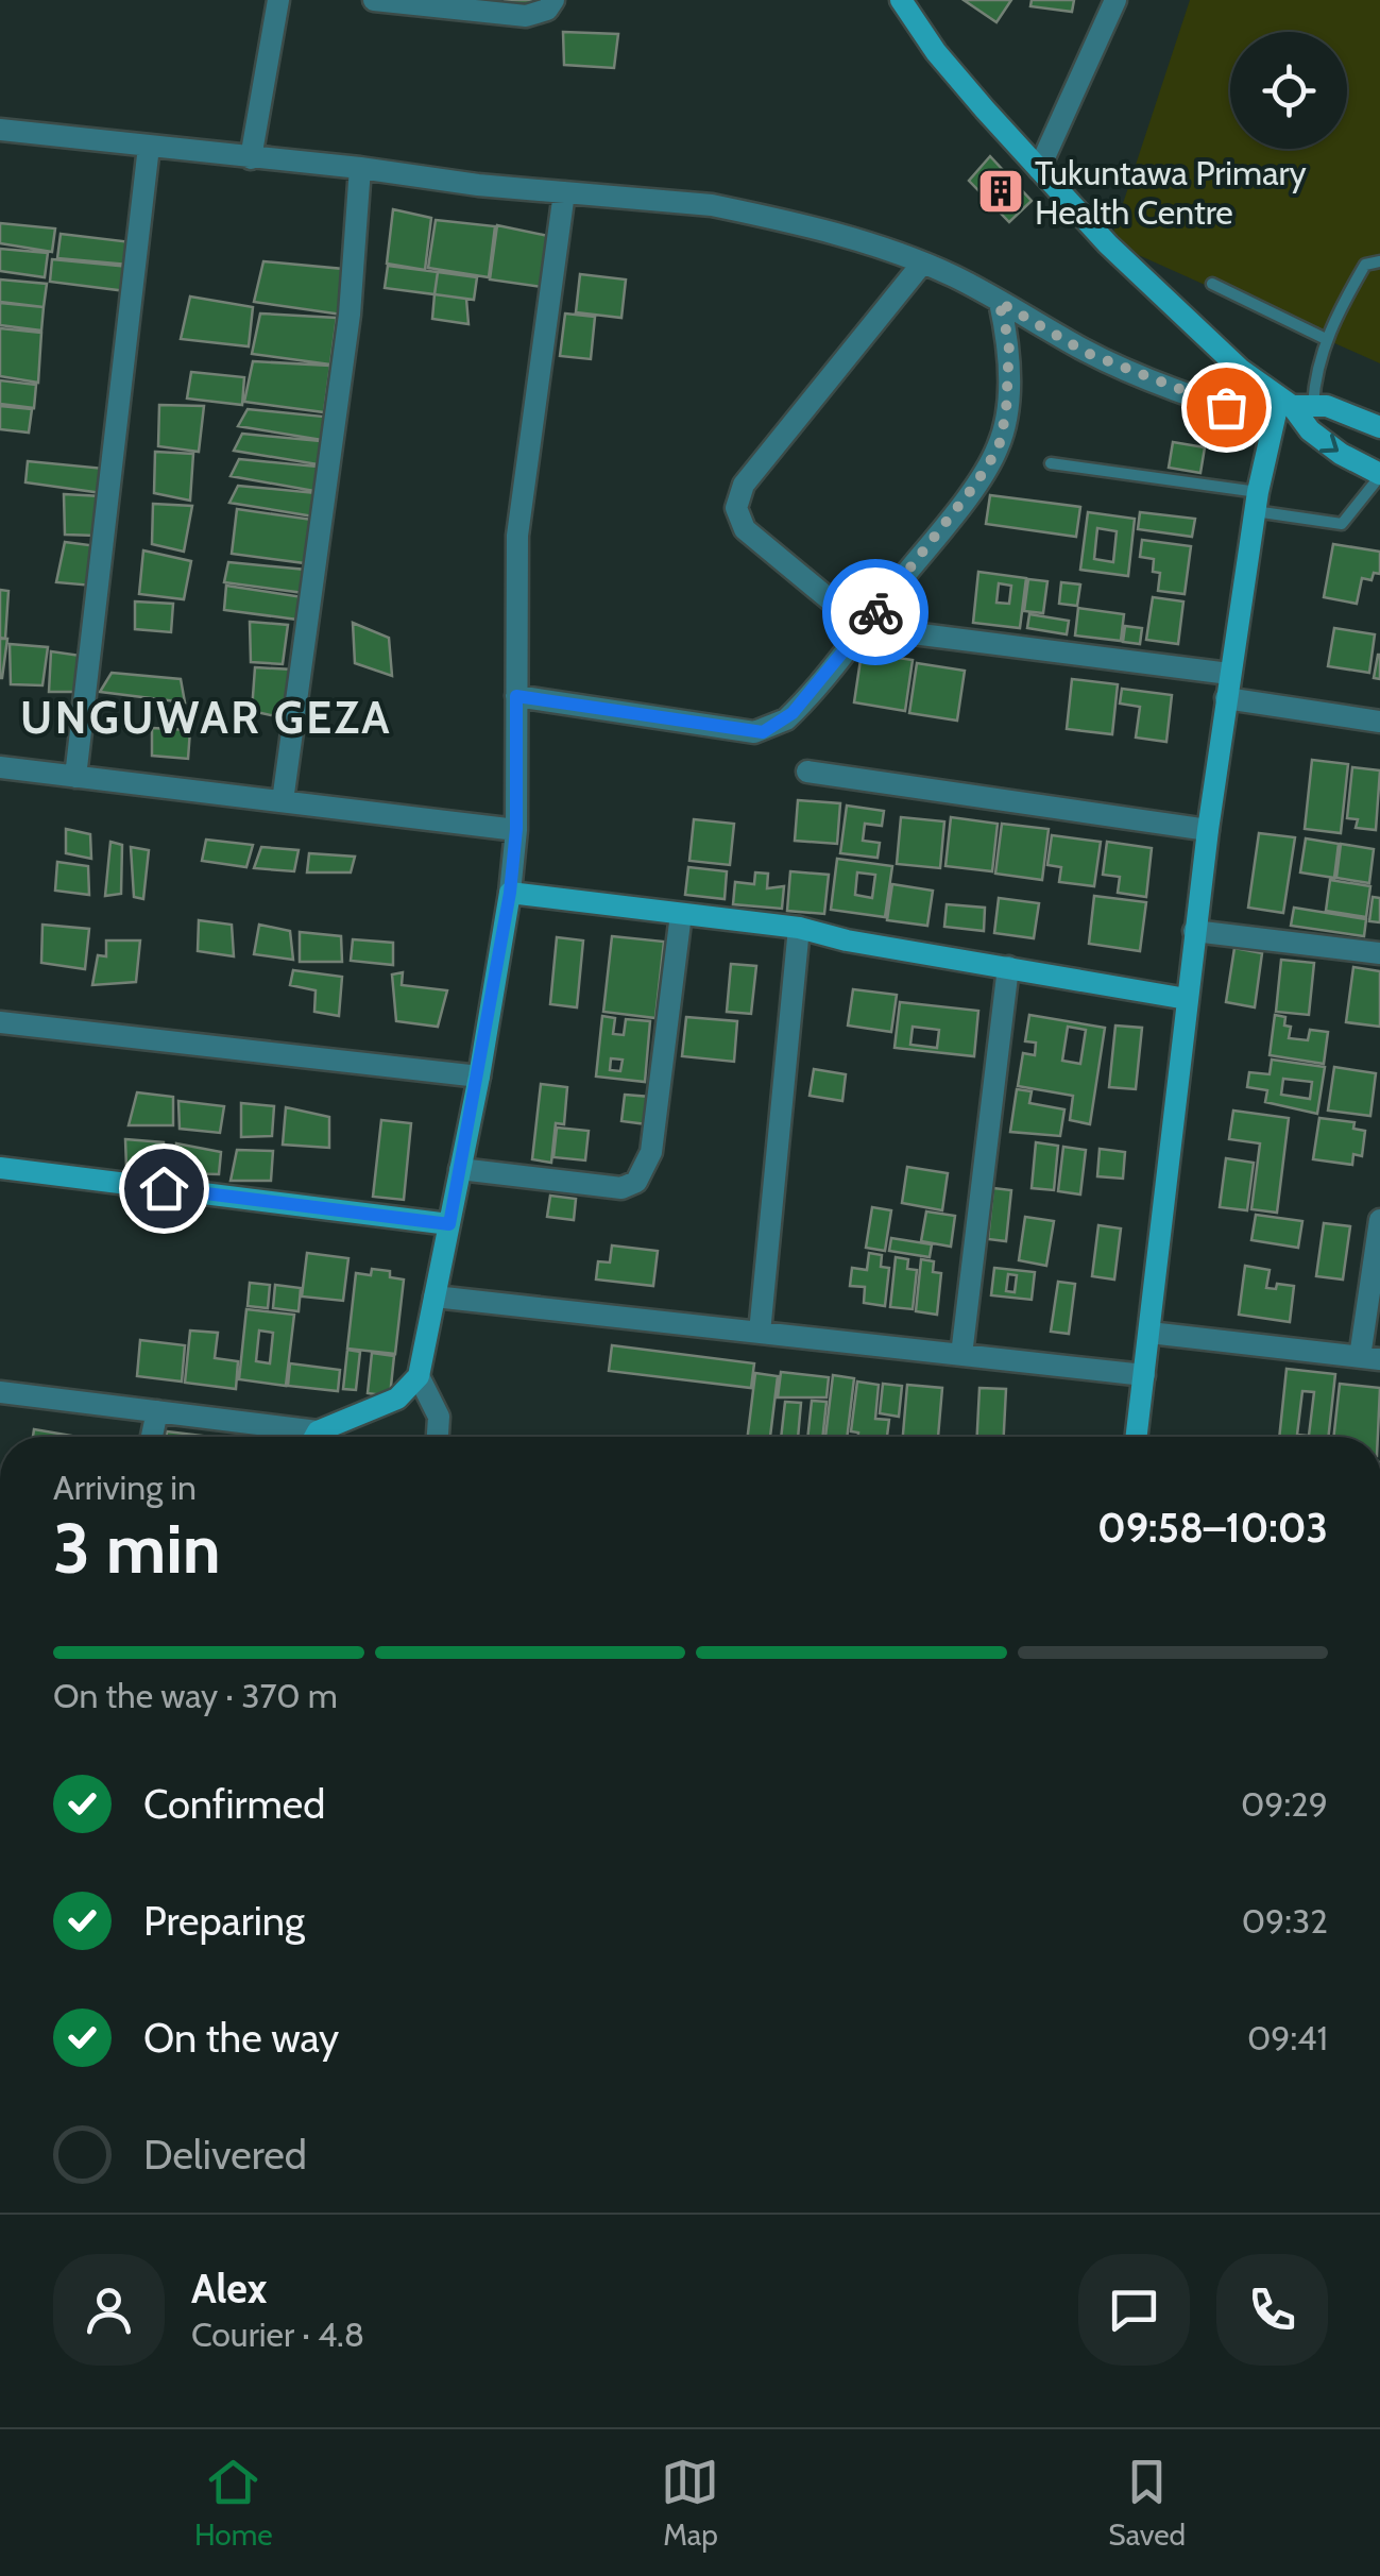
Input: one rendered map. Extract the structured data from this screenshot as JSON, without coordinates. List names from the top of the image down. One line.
{"districts":["UNGUWAR GEZA"],"places":{"building":["Tukuntawa Primary Health Centre"]},"page":{"heading":["3 min","Arriving in","09:58–10:03"],"panel":["Alex","Courier · 4.8"],"bar":"On the way · 370 m","list":[["Confirmed","09:29"],["Preparing","09:32"],["On the way","09:41"],"Delivered"],"tabs":["Home","Map","Saved"]}}
